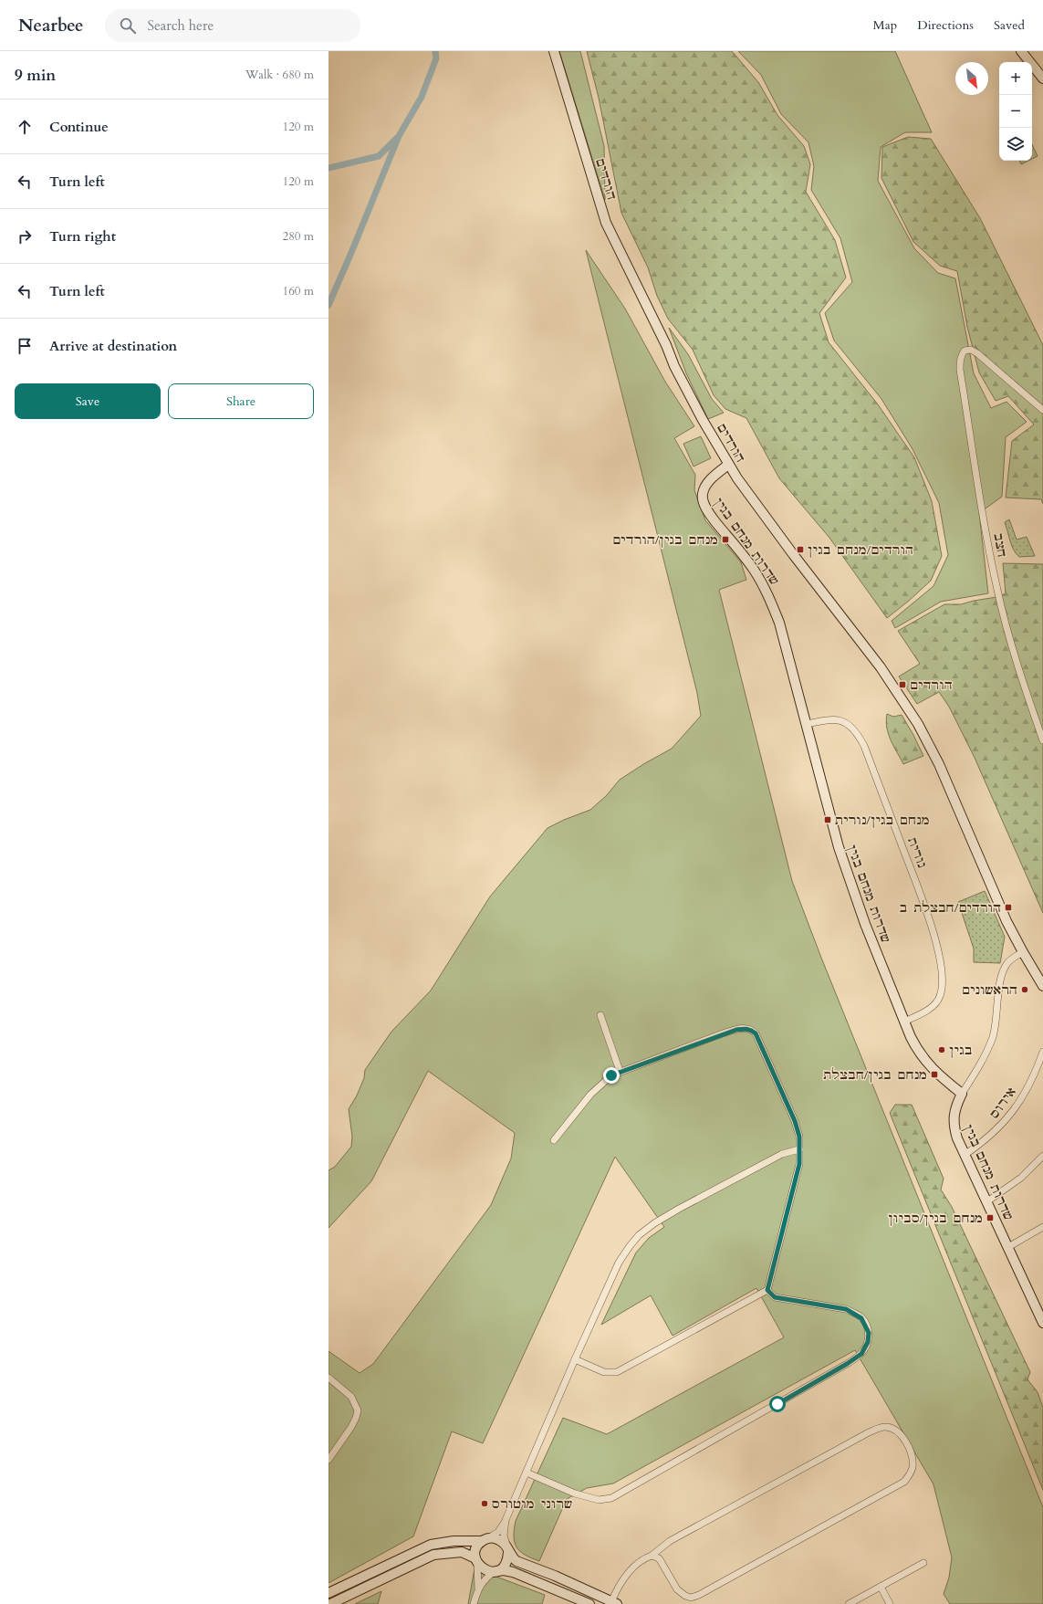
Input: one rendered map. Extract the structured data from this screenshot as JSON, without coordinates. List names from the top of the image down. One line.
{"streets":{"street":["הורדים","שדרות מנחם בגין","חצב","נורית","אירוס"]},"crossings":[["הורדים","שדרות מנחם בגין"],["שדרות מנחם בגין","נורית"],["שדרות מנחם בגין","אירוס"]],"places":{"transit":["מנחם בגין/הורדים","הורדים/מנחם בגין","הורדים","מנחם בגין/נורית","הורדים/חבצלת ב","מנחם בגין/חבצלת","מנחם בגין/סביון"],"other":["הראשונים","בגין","שרוני מוטורס"]},"north":"bottom right","page":{"header":"Nearbee","search":"Search here","nav":["Map","Directions","Saved"],"heading":["9 min","Walk · 680 m"],"map_buttons":["+","−"],"list":[["Continue","120 m"],["Turn left","120 m"],["Turn right","280 m"],["Turn left","160 m"],"Arrive at destination"],"buttons":["Save","Share"]}}
